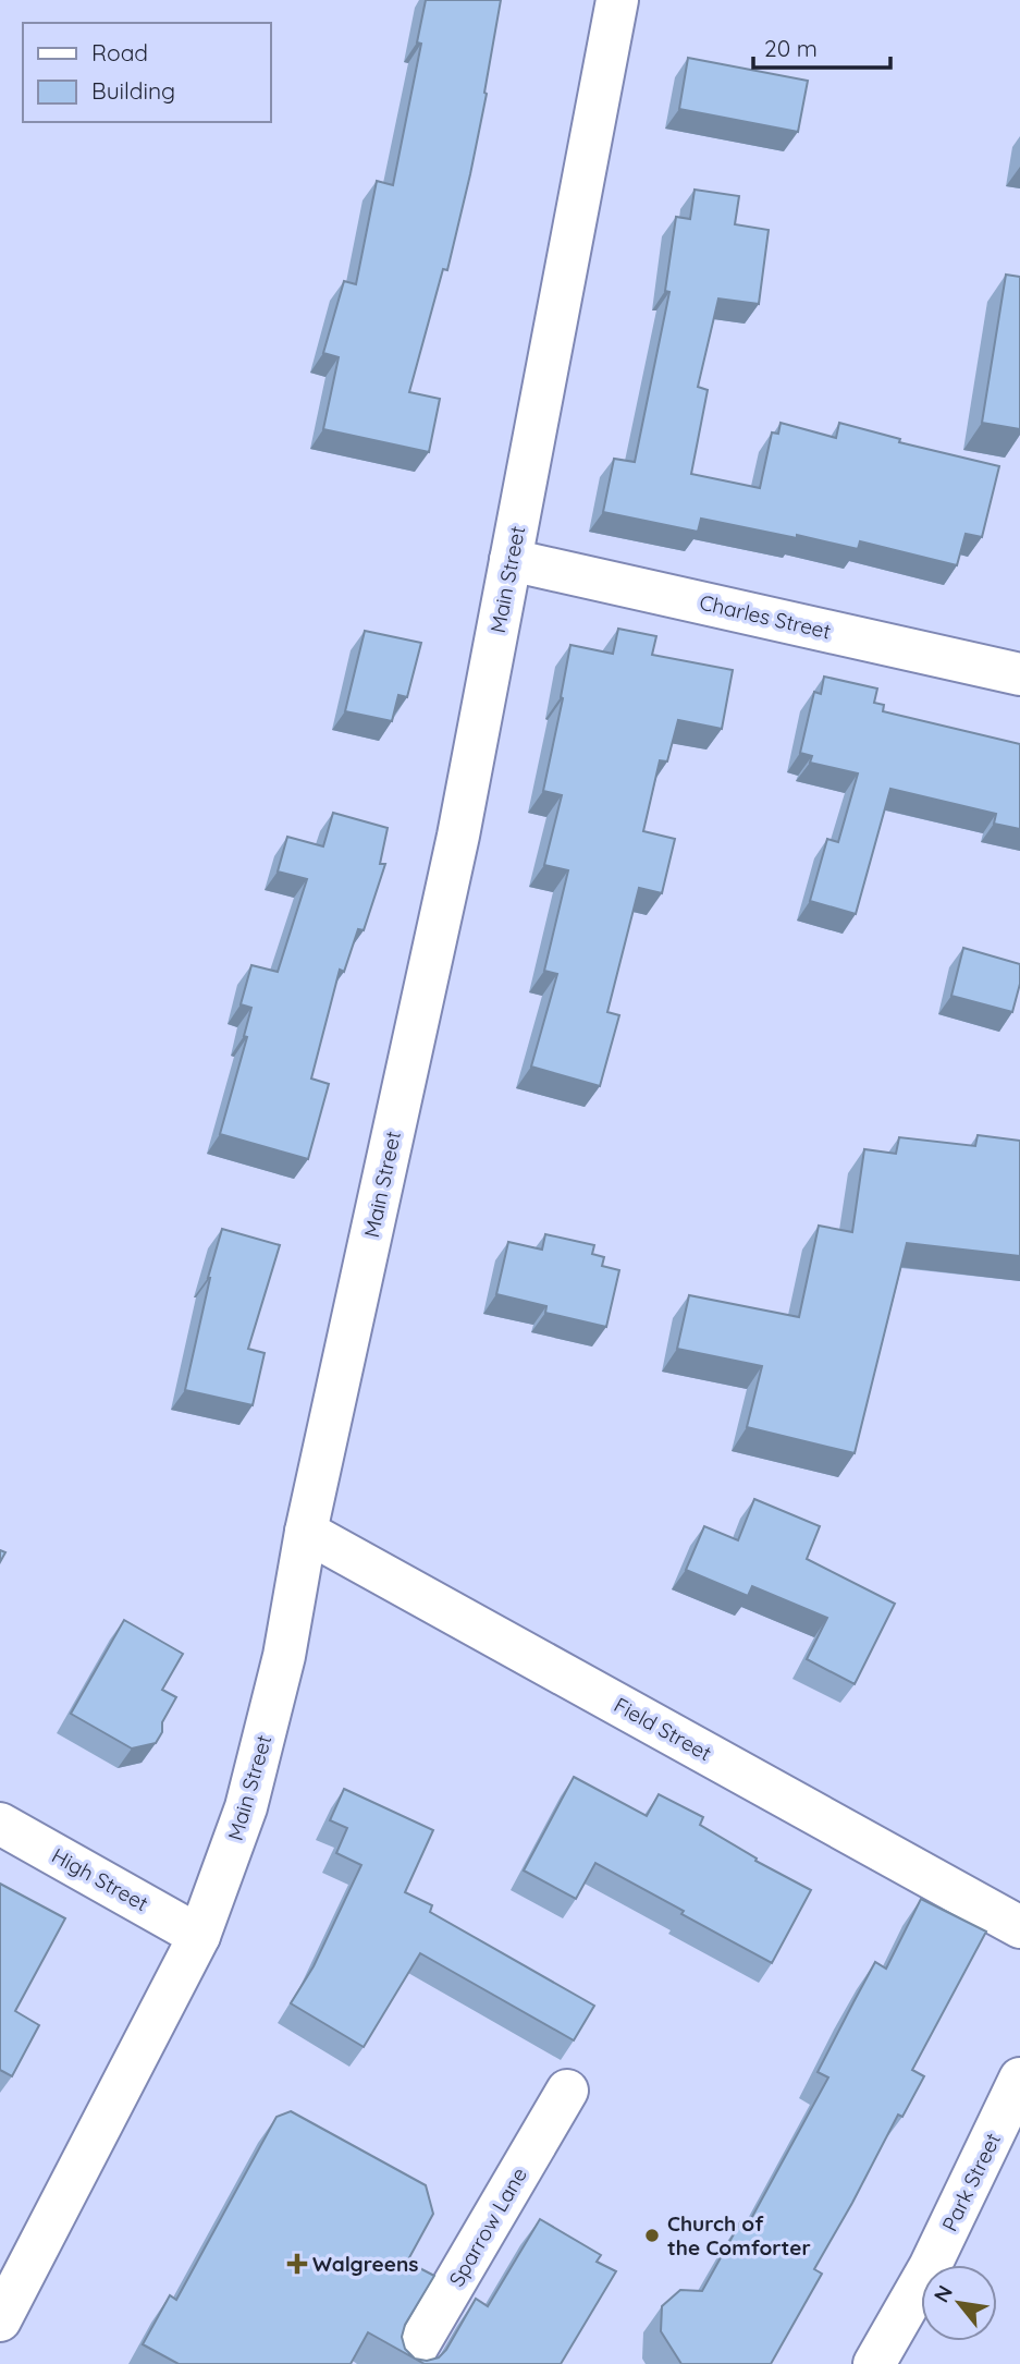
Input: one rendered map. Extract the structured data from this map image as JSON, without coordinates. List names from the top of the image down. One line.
{"streets":{"main road":["Main Street","Charles Street","Field Street","High Street","Park Street","Sparrow Lane"]},"crossings":[["Main Street","Charles Street"],["Main Street","Field Street"],["Main Street","High Street"]],"places":{"other":["Church of the Comforter"],"health":["Walgreens"]},"legend":["Road","Building"],"scale_bar":"20 m","north":"top left"}
